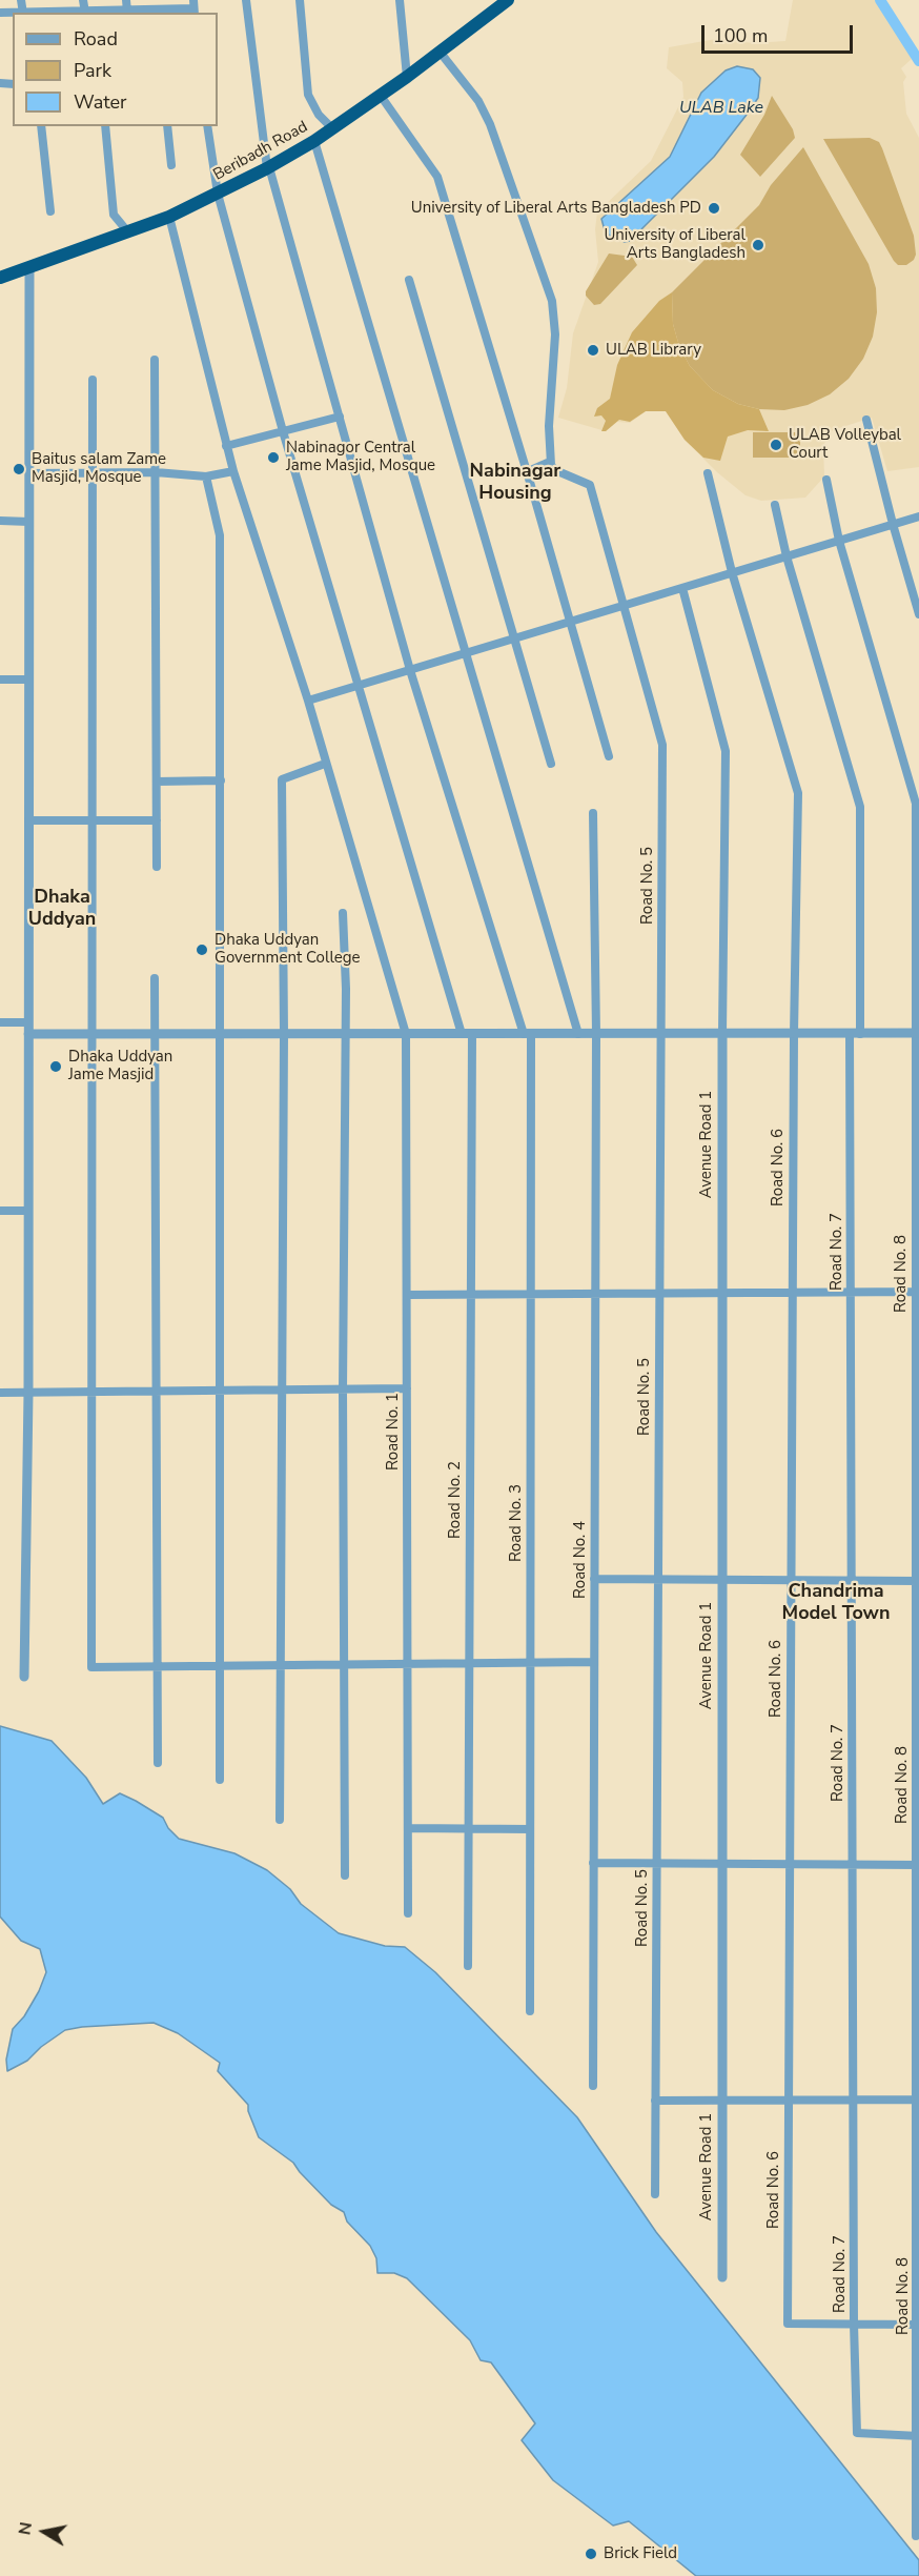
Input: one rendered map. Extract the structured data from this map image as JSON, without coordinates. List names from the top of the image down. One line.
{"streets":{"highway":["Beribadh Road"],"street":["Road No. 5","Avenue Road 1","Road No. 6","Road No. 7","Road No. 8","Road No. 1","Road No. 2","Road No. 3","Road No. 4"]},"crossings":[["Beribadh Road","Road No. 1"],["Beribadh Road","Road No. 2"],["Beribadh Road","Road No. 3"],["Road No. 6","Road No. 7"],["Road No. 7","Road No. 8"]],"districts":["Nabinagar Housing","Dhaka Uddyan","Chandrima Model Town"],"water":["ULAB Lake"],"places":["University of Liberal Arts Bangladesh PD","University of Liberal Arts Bangladesh","ULAB Library","ULAB Volleybal Court","Nabinagor Central Jame Masjid, Mosque","Baitus salam Zame Masjid, Mosque","Dhaka Uddyan Government College","Dhaka Uddyan Jame Masjid","Brick Field"],"legend":["Road","Park","Water"],"scale_bar":"100 m","north":"left"}
